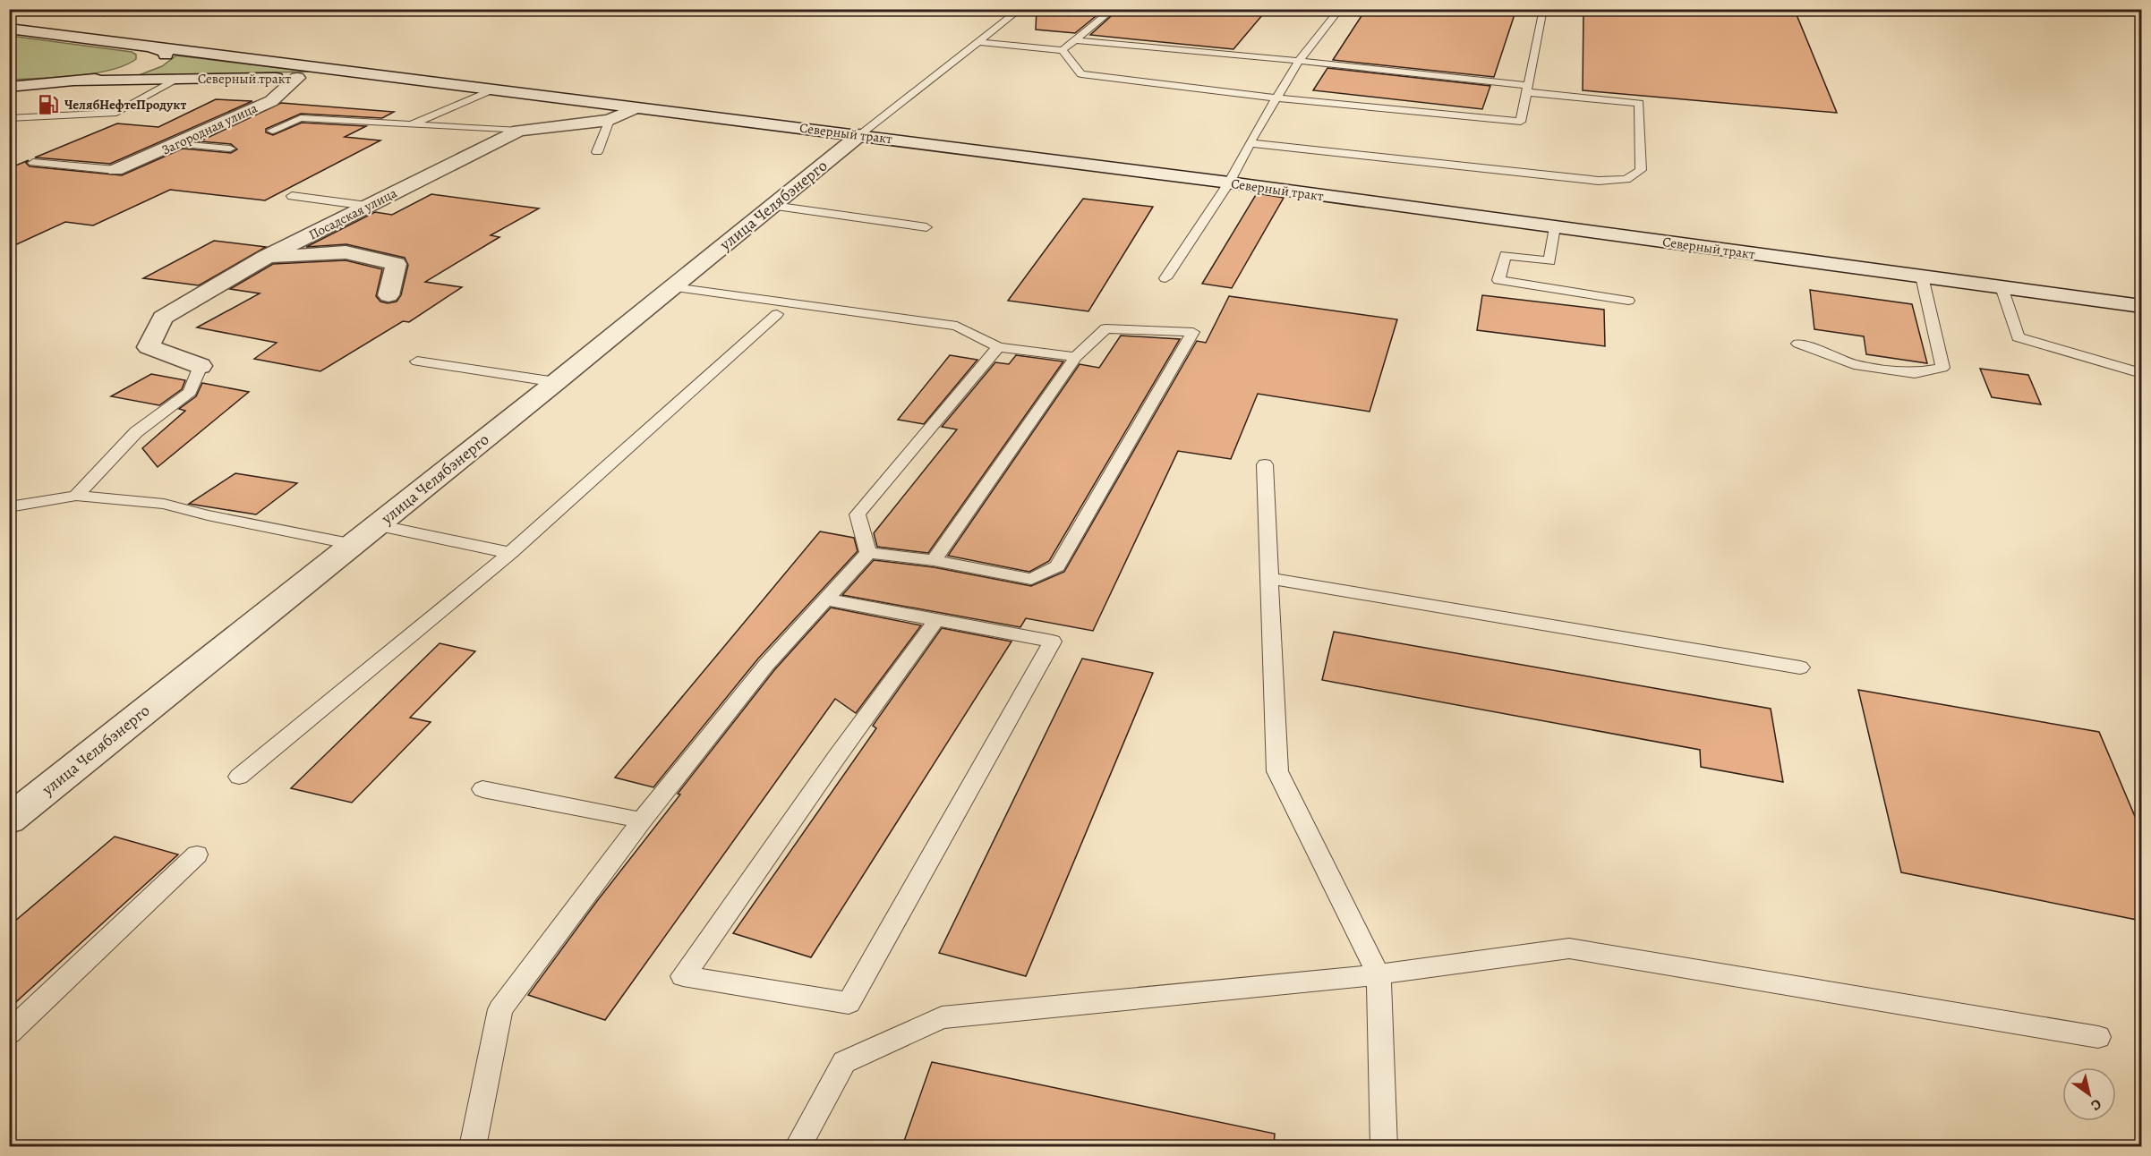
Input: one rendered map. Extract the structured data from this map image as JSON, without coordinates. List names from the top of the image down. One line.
{"streets":{"main road":["Северный тракт","Загородная улица","улица Челябэнерго","Посадская улица"]},"crossings":[["Северный тракт","Загородная улица"],["Северный тракт","улица Челябэнерго"],["Северный тракт","Посадская улица"]],"places":{"fuel station":["ЧелябНефтеПродукт"]},"north":"bottom right"}
